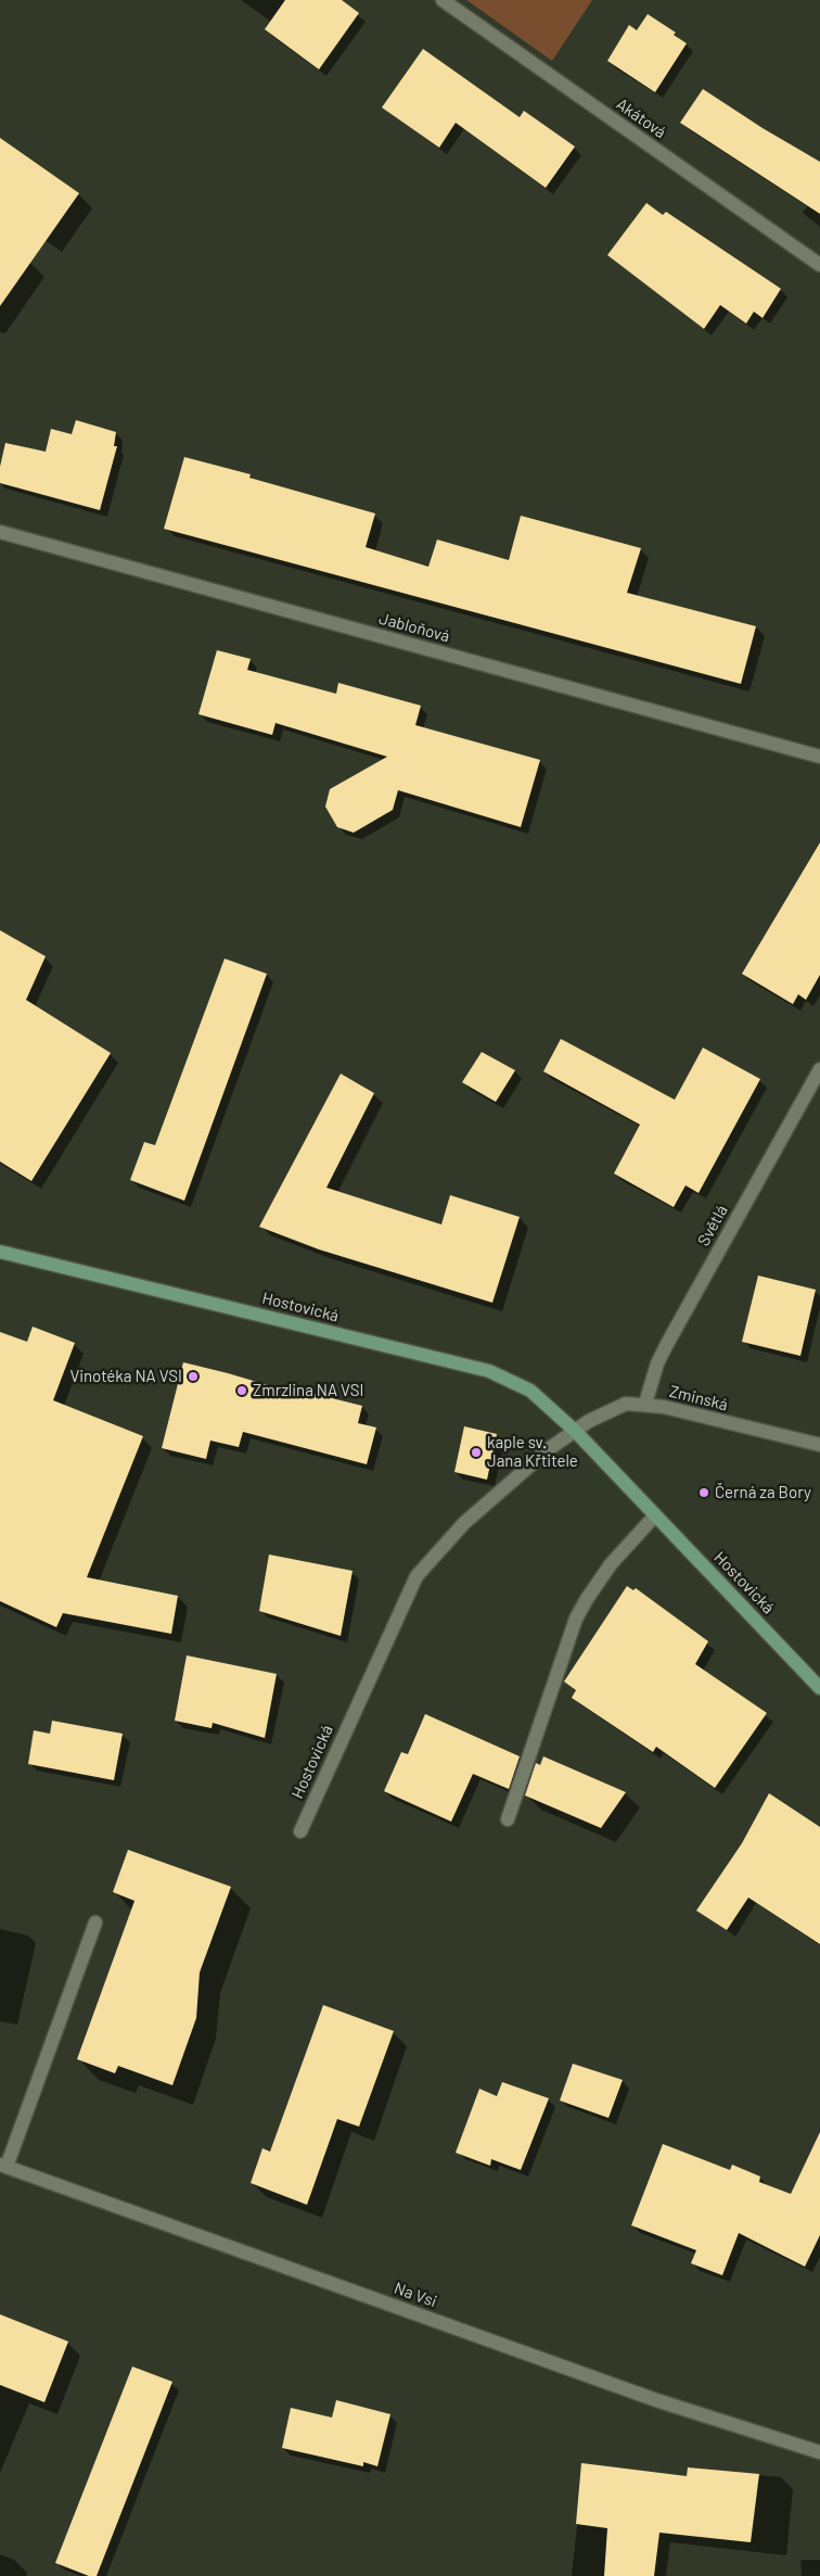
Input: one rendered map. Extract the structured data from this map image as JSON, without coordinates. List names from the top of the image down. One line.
{"streets":{"main road":["Hostovická"],"street":["Akátová","Jabloňová","Světlá","Zminská","Na Vsi"]},"crossings":[["Světlá","Zminská"],["Hostovická","Zminská"]],"places":["Vinotéka NA VSI","Zmrzlina NA VSI","kaple sv. Jana Křtitele","Černá za Bory"]}
